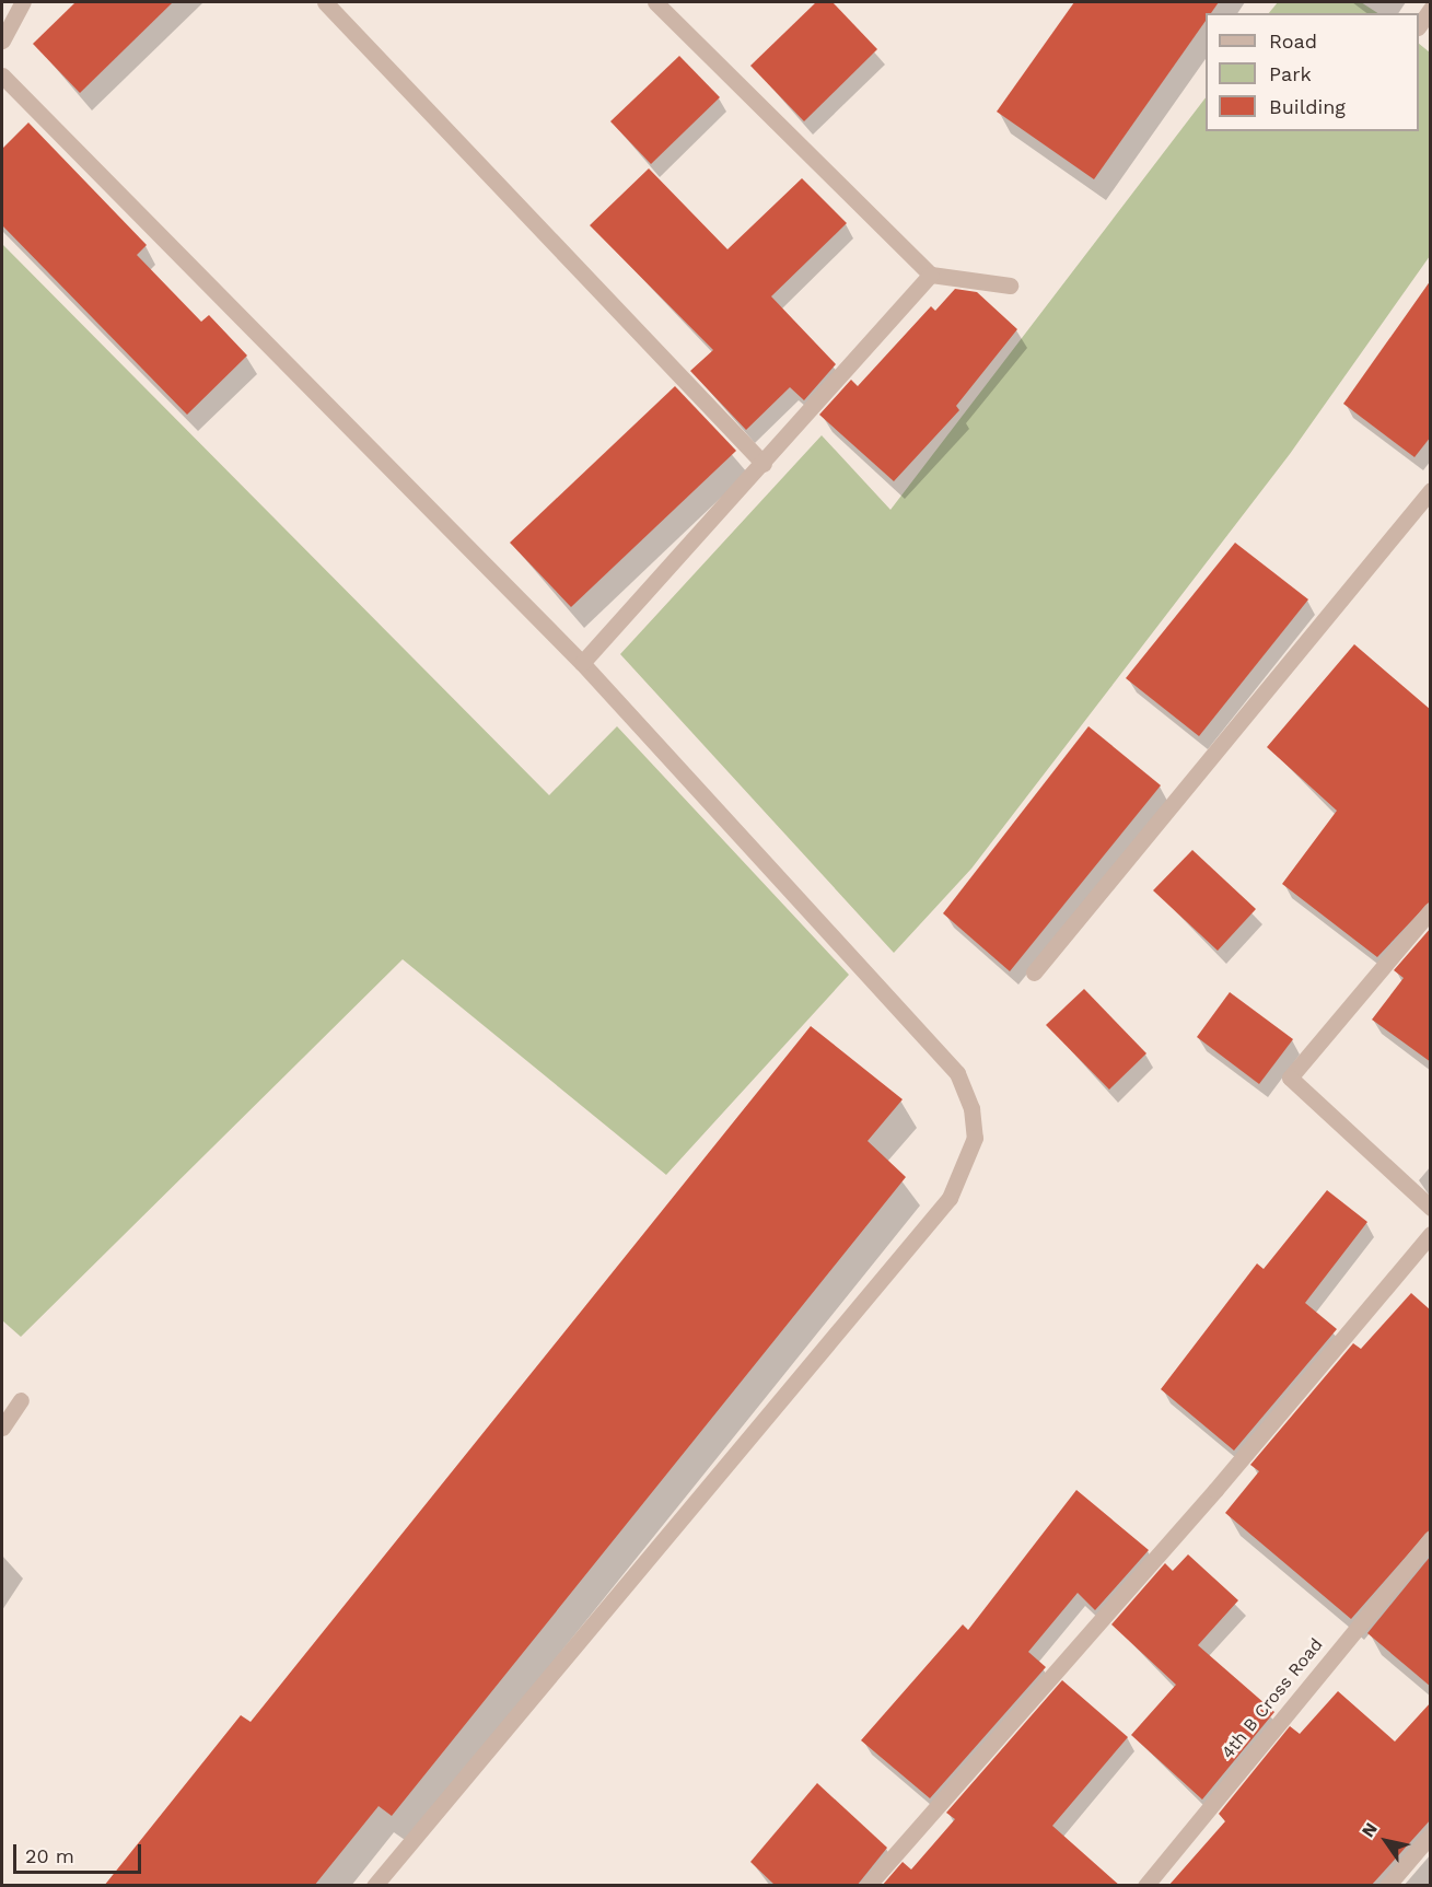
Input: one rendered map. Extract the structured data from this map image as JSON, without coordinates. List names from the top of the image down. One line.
{"streets":{"street":["4th B Cross Road"]},"legend":["Road","Park","Building"],"scale_bar":"20 m","north":"top left"}
